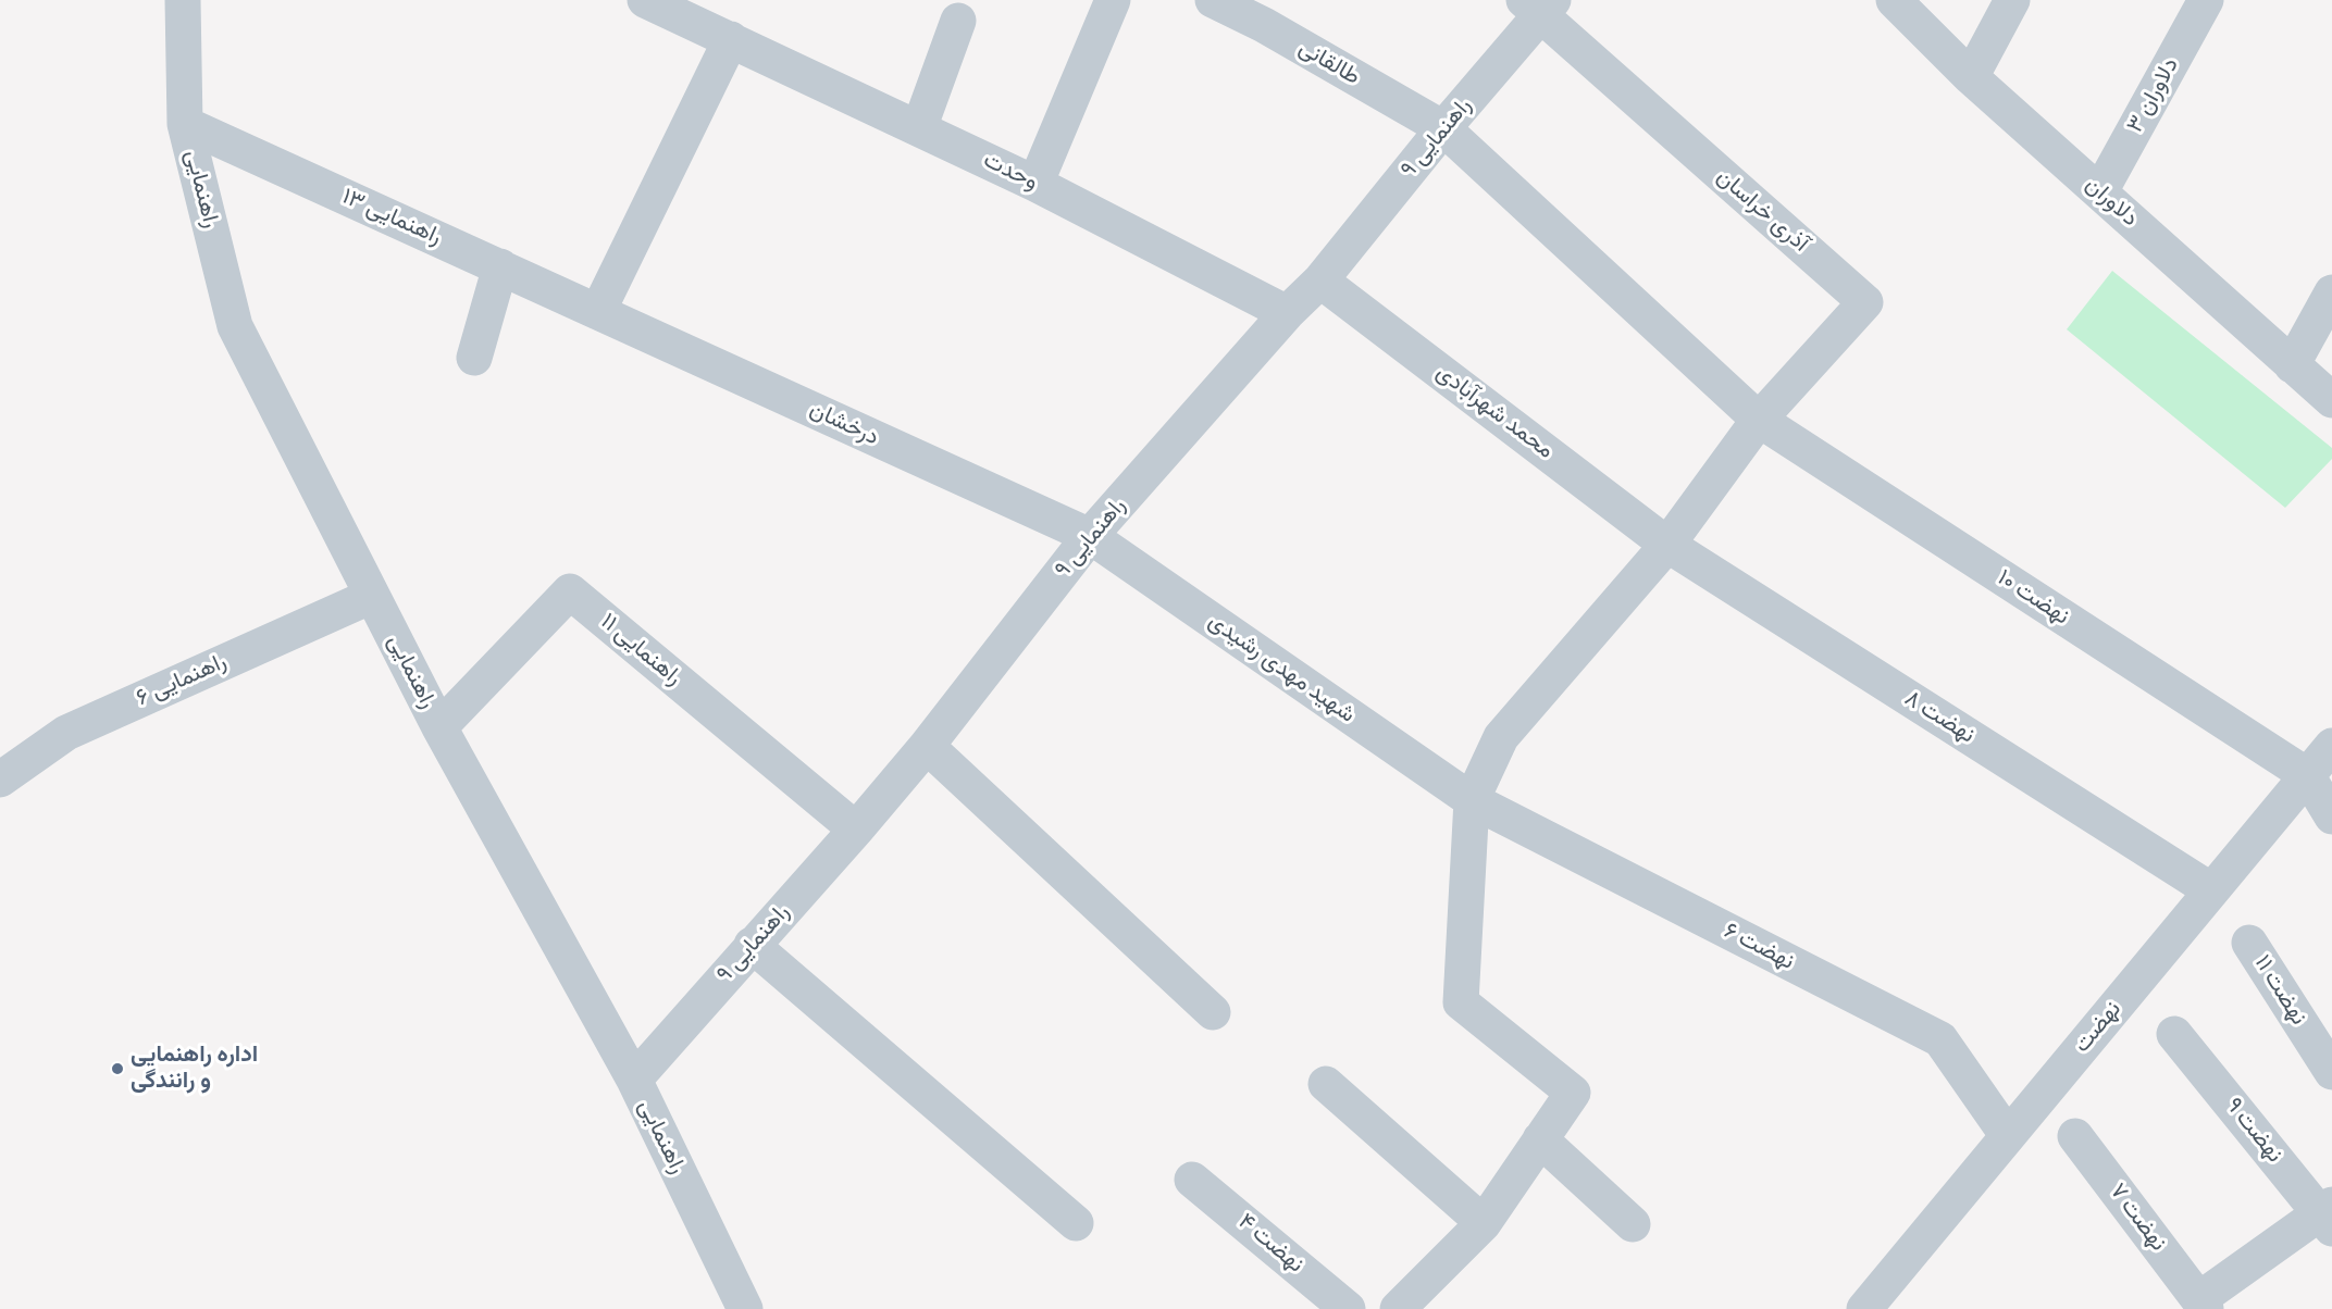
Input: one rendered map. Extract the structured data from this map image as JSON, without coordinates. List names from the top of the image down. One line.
{"streets":{"street":["طالقانی","دلاوران ۳","راهنمایی ۹","وحدت","راهنمایی","دلاوران","آذری خراسان","راهنمایی ۱۳","محمد شهرآبادی","درخشان","نهضت ۱۰","راهنمایی ۱۱","شهید مهدی رشیدی","راهنمایی ۶","نهضت ۸","نهضت ۶","نهضت ۱۱","نهضت","نهضت ۹","نهضت ۷","نهضت ۴"]},"crossings":[["طالقانی","راهنمایی ۹"],["طالقانی","آذری خراسان"],["طالقانی","نهضت ۱۰"],["دلاوران ۳","دلاوران"],["راهنمایی ۹","وحدت"],["راهنمایی ۹","راهنمایی"],["راهنمایی ۹","آذری خراسان"],["راهنمایی ۹","محمد شهرآبادی"],["راهنمایی ۹","درخشان"],["راهنمایی ۹","راهنمایی ۱۱"],["راهنمایی ۹","شهید مهدی رشیدی"],["راهنمایی","راهنمایی ۱۳"],["راهنمایی","راهنمایی ۱۱"],["راهنمایی","راهنمایی ۶"],["آذری خراسان","نهضت ۱۰"],["راهنمایی ۱۳","درخشان"],["محمد شهرآبادی","نهضت ۸"],["درخشان","شهید مهدی رشیدی"],["نهضت ۱۰","نهضت"],["شهید مهدی رشیدی","نهضت ۶"],["نهضت ۸","نهضت"],["نهضت ۶","نهضت"]],"places":["اداره راهنمایی و رانندگی"]}
